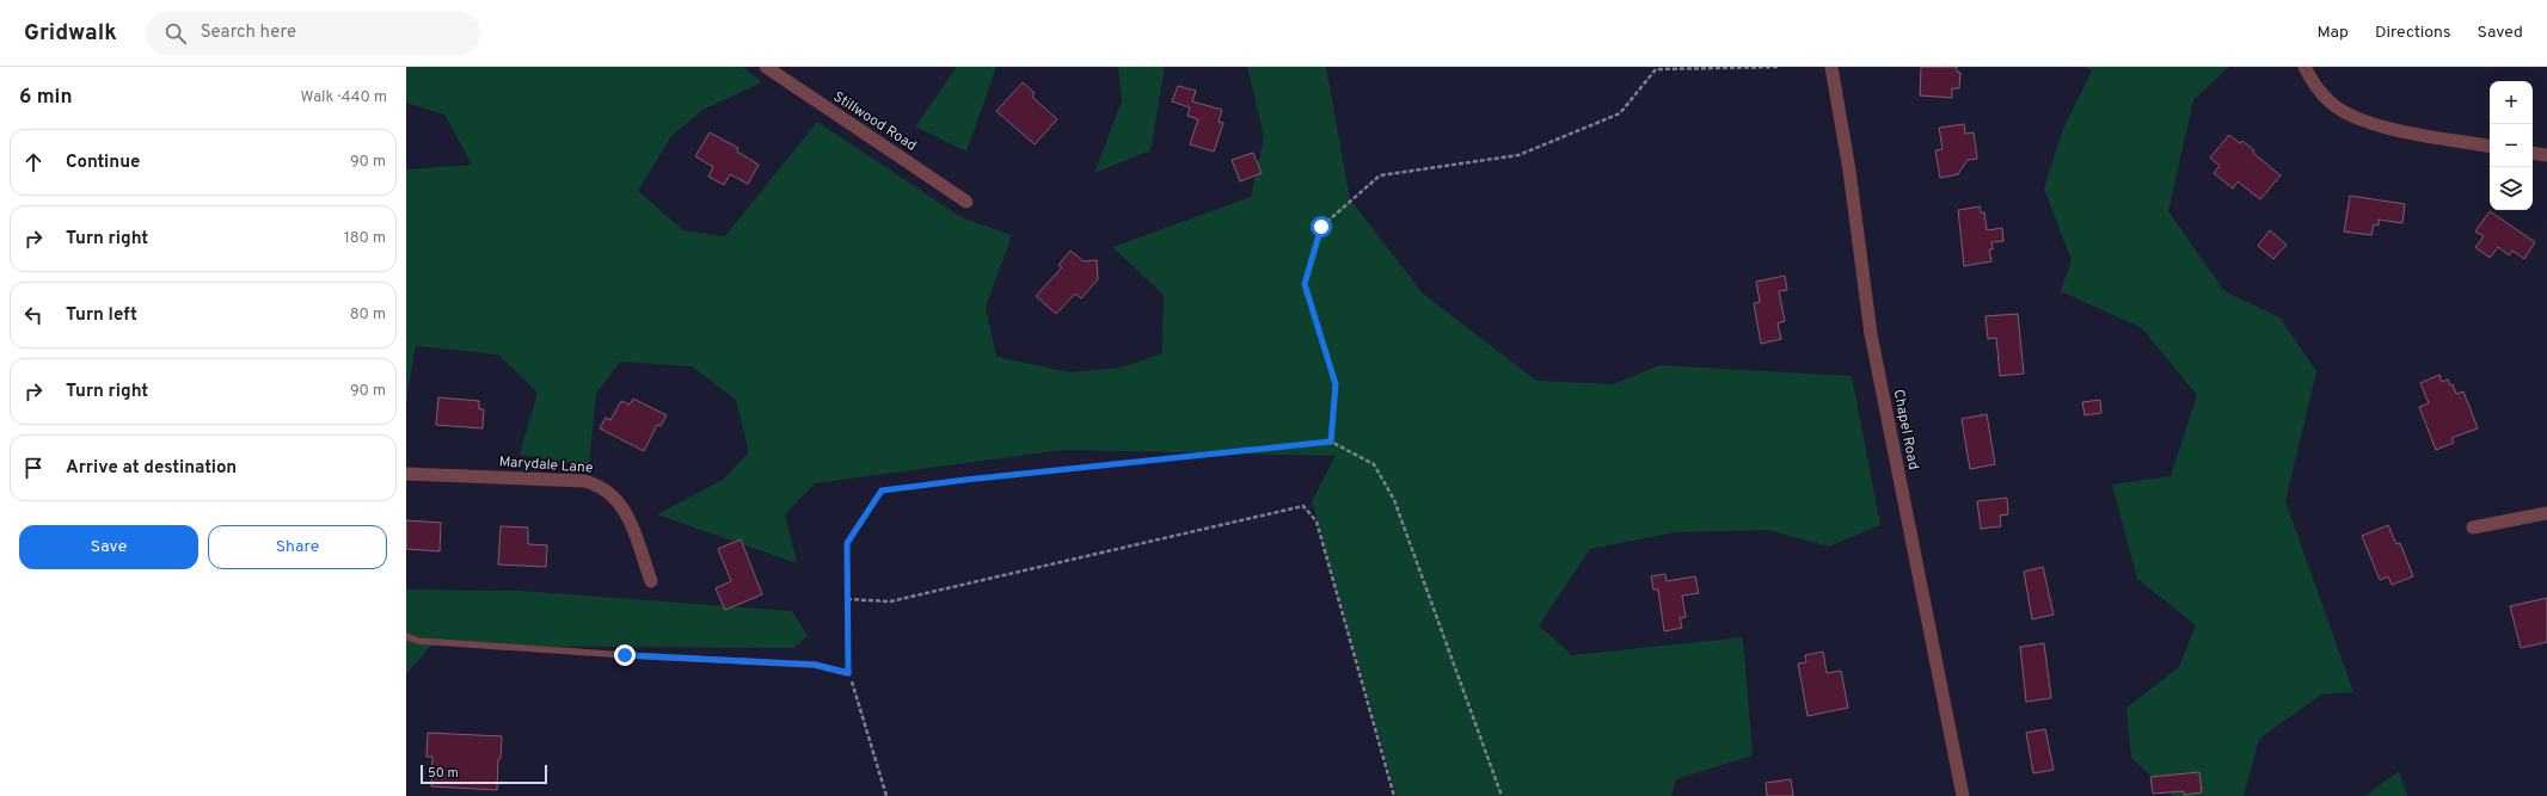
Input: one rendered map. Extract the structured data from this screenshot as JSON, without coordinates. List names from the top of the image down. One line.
{"streets":{"street":["Stillwood Road","Chapel Road","Marydale Lane"]},"scale_bar":"50 m","page":{"header":"Gridwalk","search":"Search here","nav":["Map","Directions","Saved"],"heading":["6 min","Walk · 440 m"],"map_buttons":["+","−"],"list":[["Continue","90 m"],["Turn right","180 m"],["Turn left","80 m"],["Turn right","90 m"],"Arrive at destination"],"buttons":["Save","Share"],"scale":"50 m"}}
